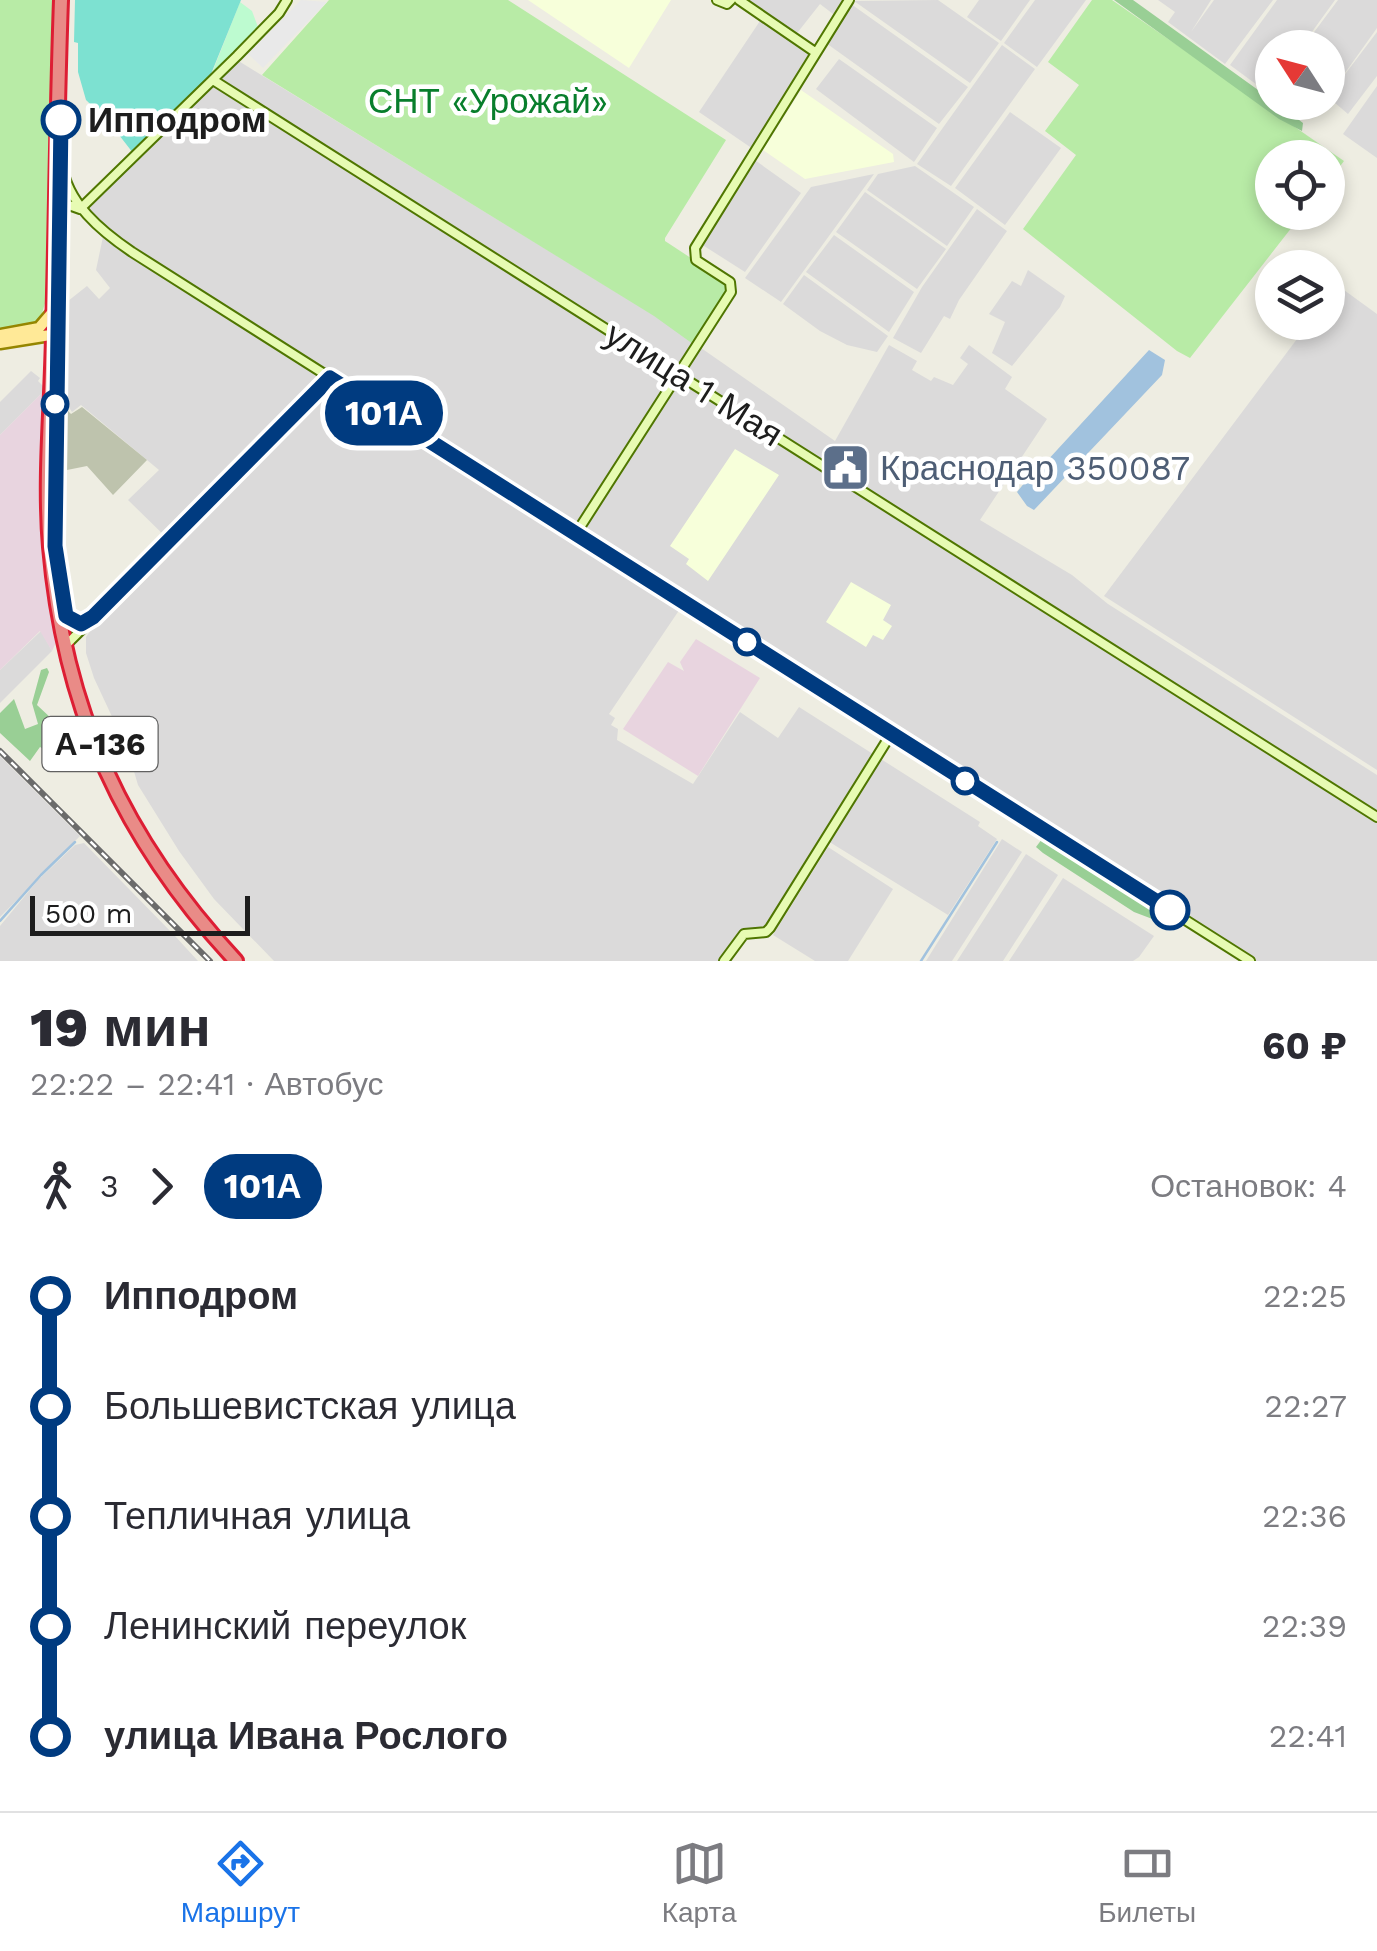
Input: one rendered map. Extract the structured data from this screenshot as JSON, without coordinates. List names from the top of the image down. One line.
{"streets":{"highway":["А-136"],"street":["улица 1 Мая"]},"parks":["СНТ «Урожай»"],"places":{"other":["Ипподром"],"public building":["Краснодар 350087"]},"lines":["bus line 101А"],"scale_bar":"500 m","north":"top left","page":{"on_map":"101А","scale":"500 m","heading":["19 мин","22:22 – 22:41 · Автобус","60 ₽"],"legs":["3","101А","Остановок: 4"],"list":[{"name":"Ипподром","value":"22:25"},{"name":"Большевистская улица","value":"22:27"},{"name":"Тепличная улица","value":"22:36"},{"name":"Ленинский переулок","value":"22:39"},{"name":"улица Ивана Рослого","value":"22:41"}],"tabs":["Маршрут","Карта","Билеты"]}}
